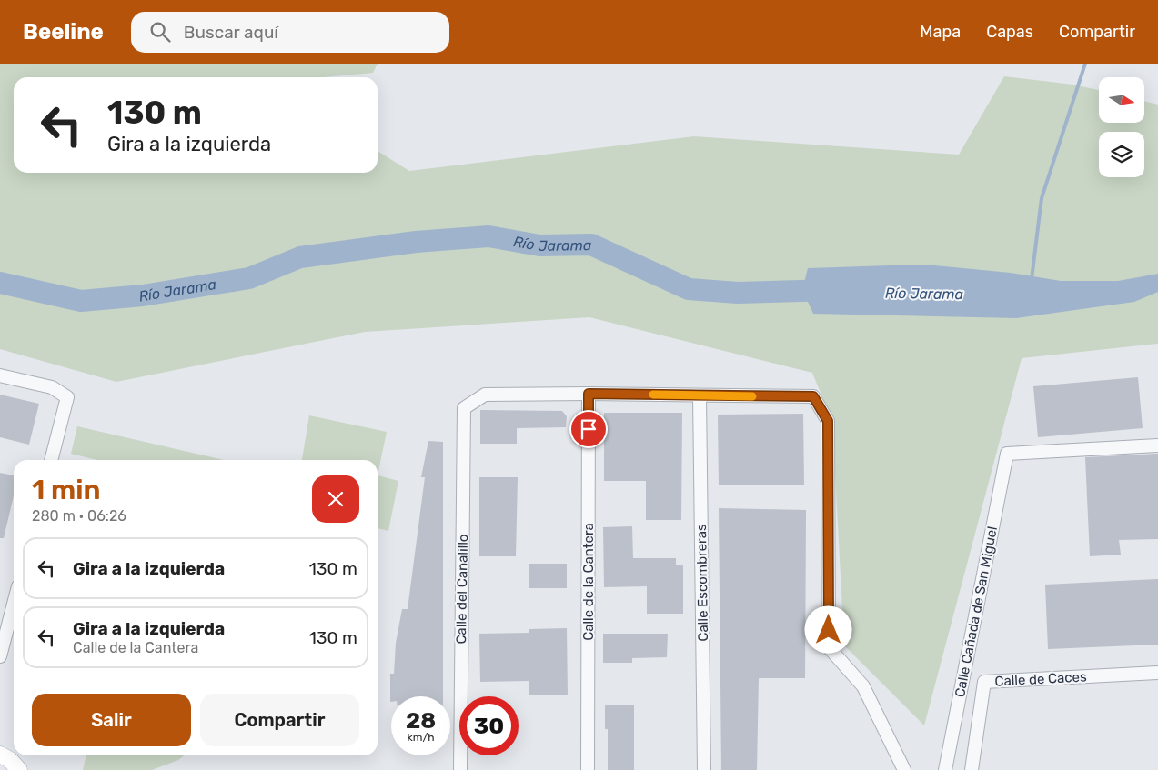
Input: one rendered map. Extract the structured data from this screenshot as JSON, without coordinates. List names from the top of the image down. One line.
{"streets":{"street":["Calle de la Cantera","Calle Escombreras","Calle del Canalillo","Calle Cañada de San Miguel","Calle de Caces"]},"crossings":[["Calle de la Cantera","Calle del Canalillo"]],"water":["Río Jarama"],"north":"right","page":{"header":"Beeline","search":"Buscar aquí","nav":["Mapa","Capas","Compartir"],"turn":["130 m","Gira a la izquierda"],"heading":["1 min","280 m · 06:26"],"list":[{"name":"Gira a la izquierda","value":"130 m"},{"name":"Gira a la izquierda","note":"Calle de la Cantera","value":"130 m"}],"buttons":["Salir","Compartir"],"speed":"28 km/h","limit":"30"}}
